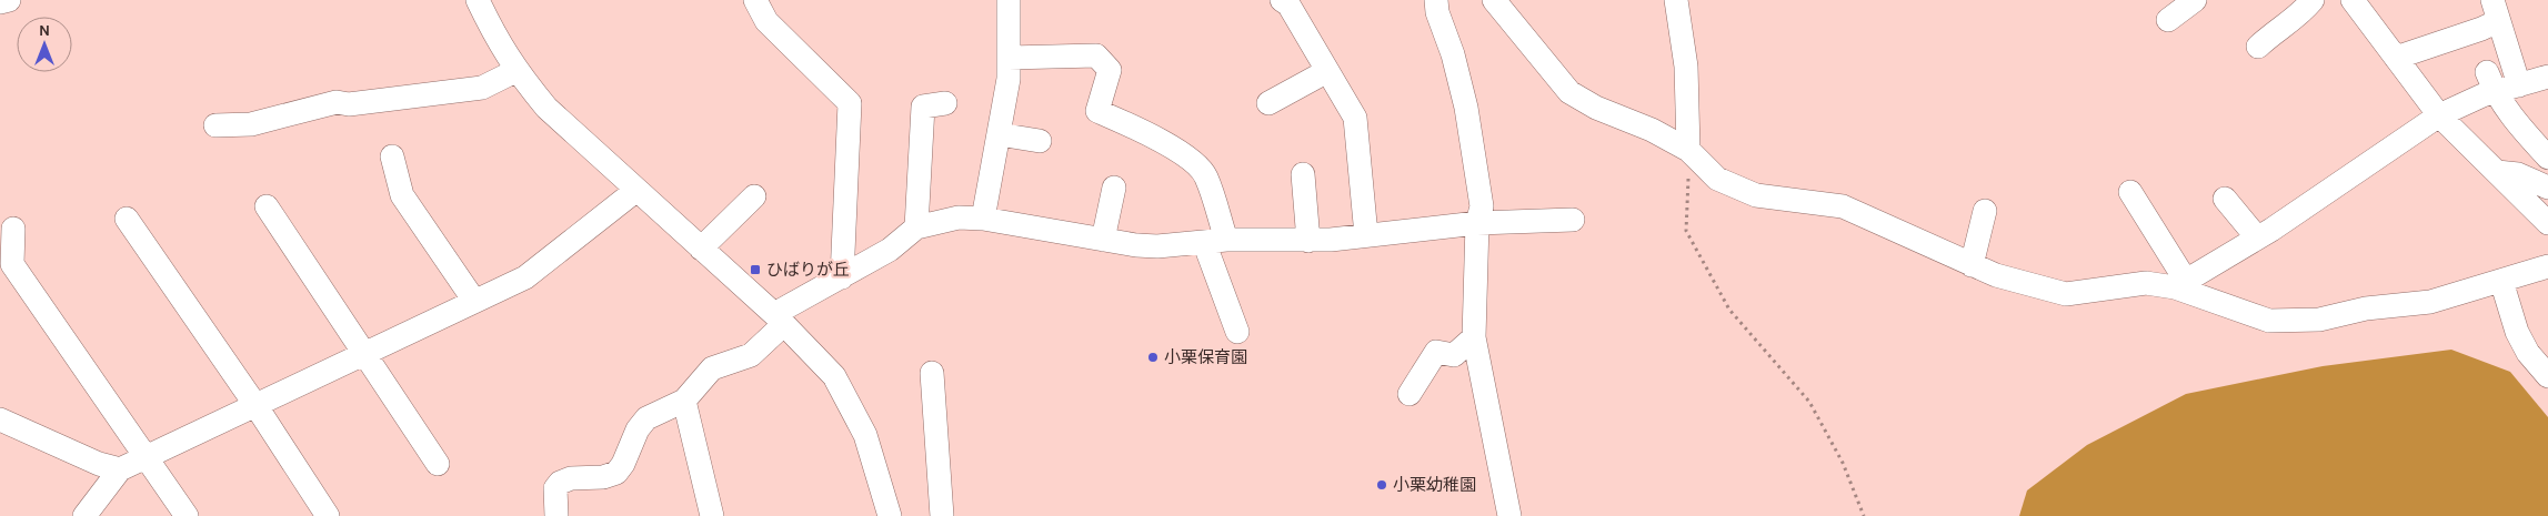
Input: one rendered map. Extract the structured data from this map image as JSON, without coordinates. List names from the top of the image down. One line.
{"places":{"transit":["ひばりが丘"],"other":["小栗保育園","小栗幼稚園"]},"north":"top"}
